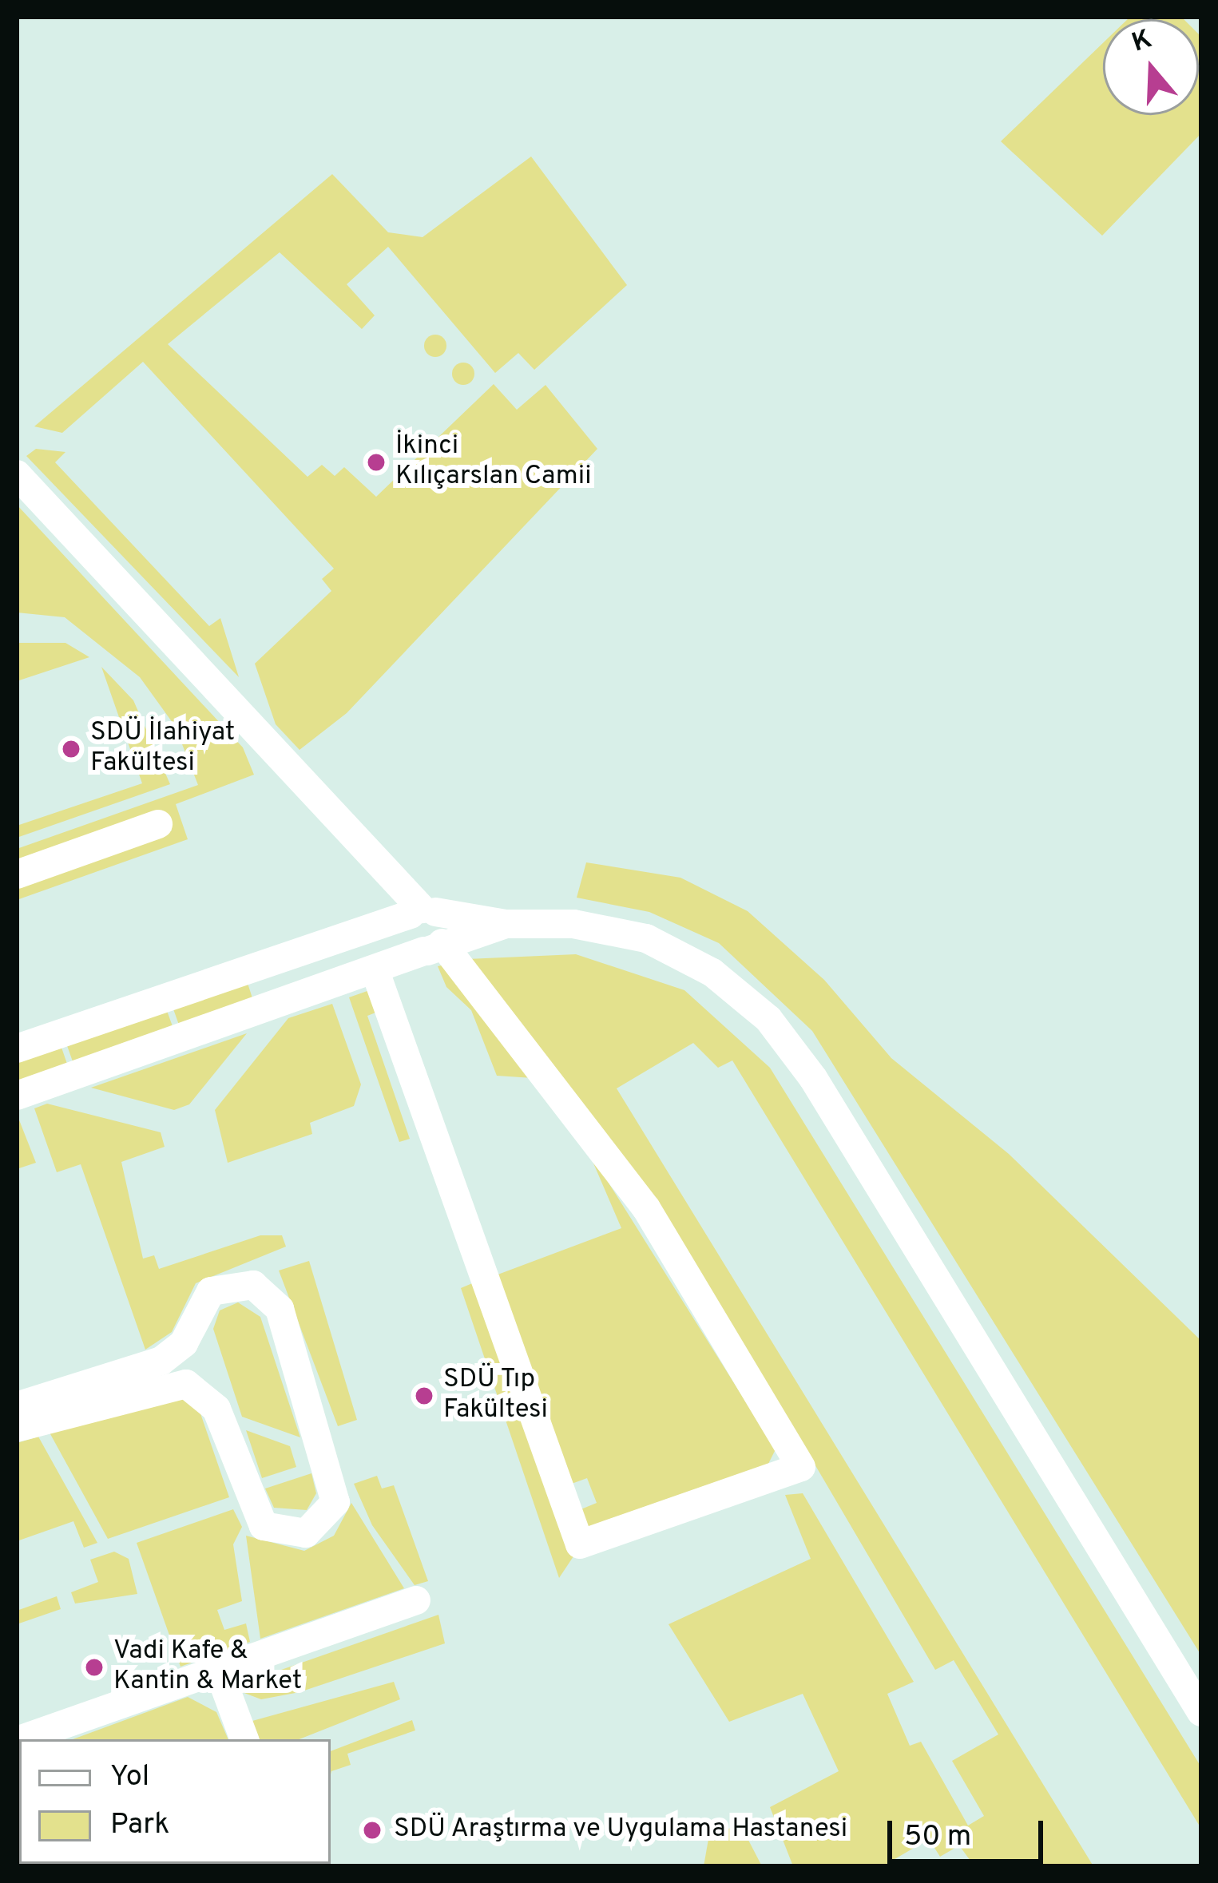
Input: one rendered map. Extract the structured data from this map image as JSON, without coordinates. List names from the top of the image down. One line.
{"places":["İkinci Kılıçarslan Camii","SDÜ İlahiyat Fakültesi","SDÜ Tıp Fakültesi","Vadi Kafe & Kantin & Market","SDÜ Araştırma ve Uygulama Hastanesi"],"legend":["Yol","Park"],"scale_bar":"50 m","north":"top"}
